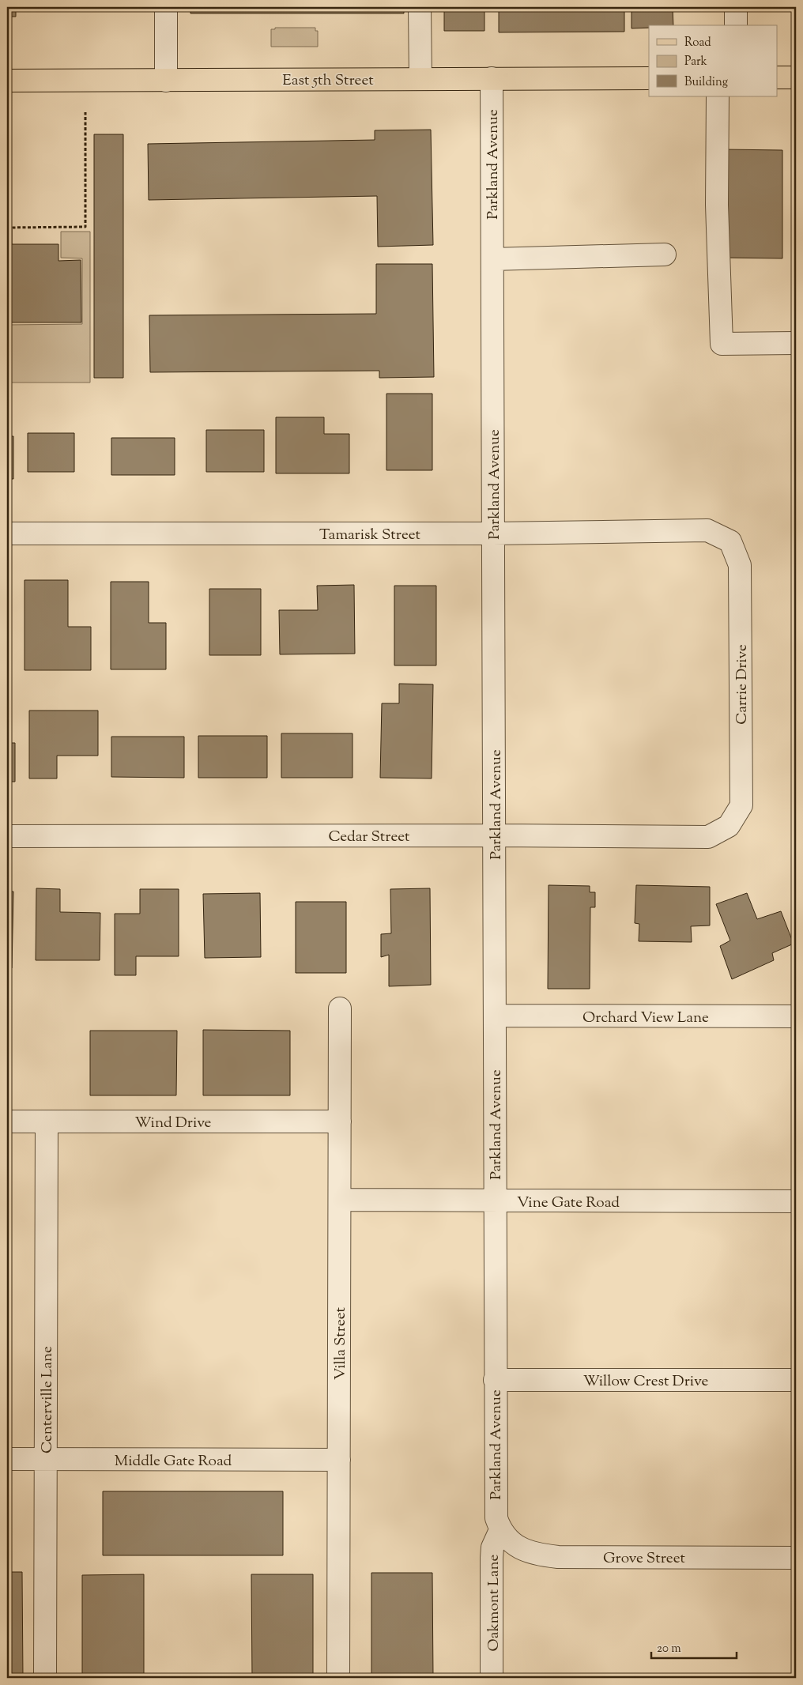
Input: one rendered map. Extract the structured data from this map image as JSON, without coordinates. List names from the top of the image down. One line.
{"streets":{"main road":["East 5th Street"],"street":["Parkland Avenue","Tamarisk Street","Carrie Drive","Cedar Street","Orchard View Lane","Wind Drive","Vine Gate Road","Villa Street","Willow Crest Drive","Centerville Lane","Middle Gate Road","Grove Street","Oakmont Lane"]},"crossings":[["East 5th Street","Parkland Avenue"],["Parkland Avenue","Tamarisk Street"],["Parkland Avenue","Cedar Street"],["Parkland Avenue","Orchard View Lane"],["Parkland Avenue","Vine Gate Road"],["Parkland Avenue","Willow Crest Drive"],["Parkland Avenue","Grove Street"],["Parkland Avenue","Oakmont Lane"],["Tamarisk Street","Carrie Drive"],["Carrie Drive","Cedar Street"],["Wind Drive","Villa Street"],["Wind Drive","Centerville Lane"],["Vine Gate Road","Villa Street"],["Villa Street","Middle Gate Road"],["Centerville Lane","Middle Gate Road"],["Grove Street","Oakmont Lane"]],"legend":["Road","Park","Building"],"scale_bar":"20 m"}
